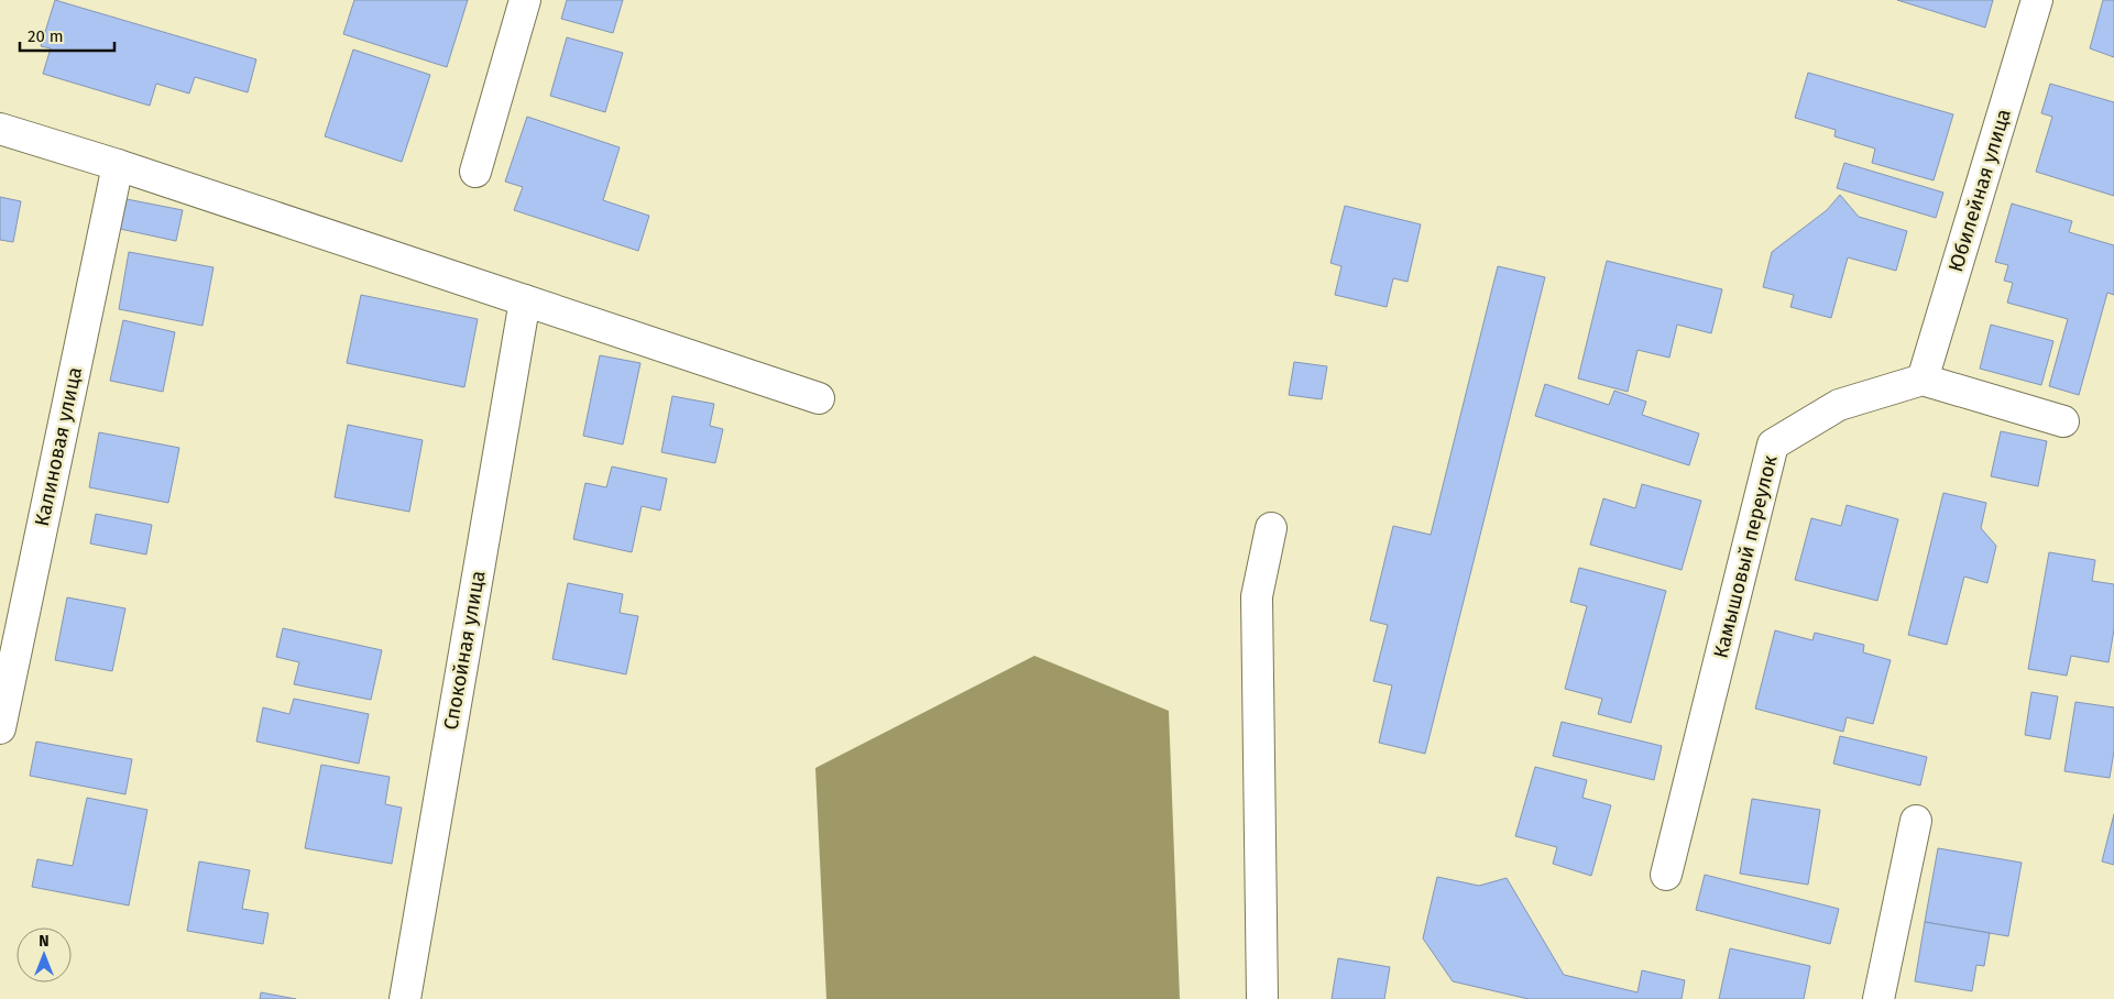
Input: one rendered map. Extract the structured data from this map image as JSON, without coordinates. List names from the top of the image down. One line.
{"streets":{"street":["Юбилейная улица","Калиновая улица","Камышовый переулок","Спокойная улица"]},"crossings":[["Юбилейная улица","Камышовый переулок"]],"scale_bar":"20 m","north":"top"}
